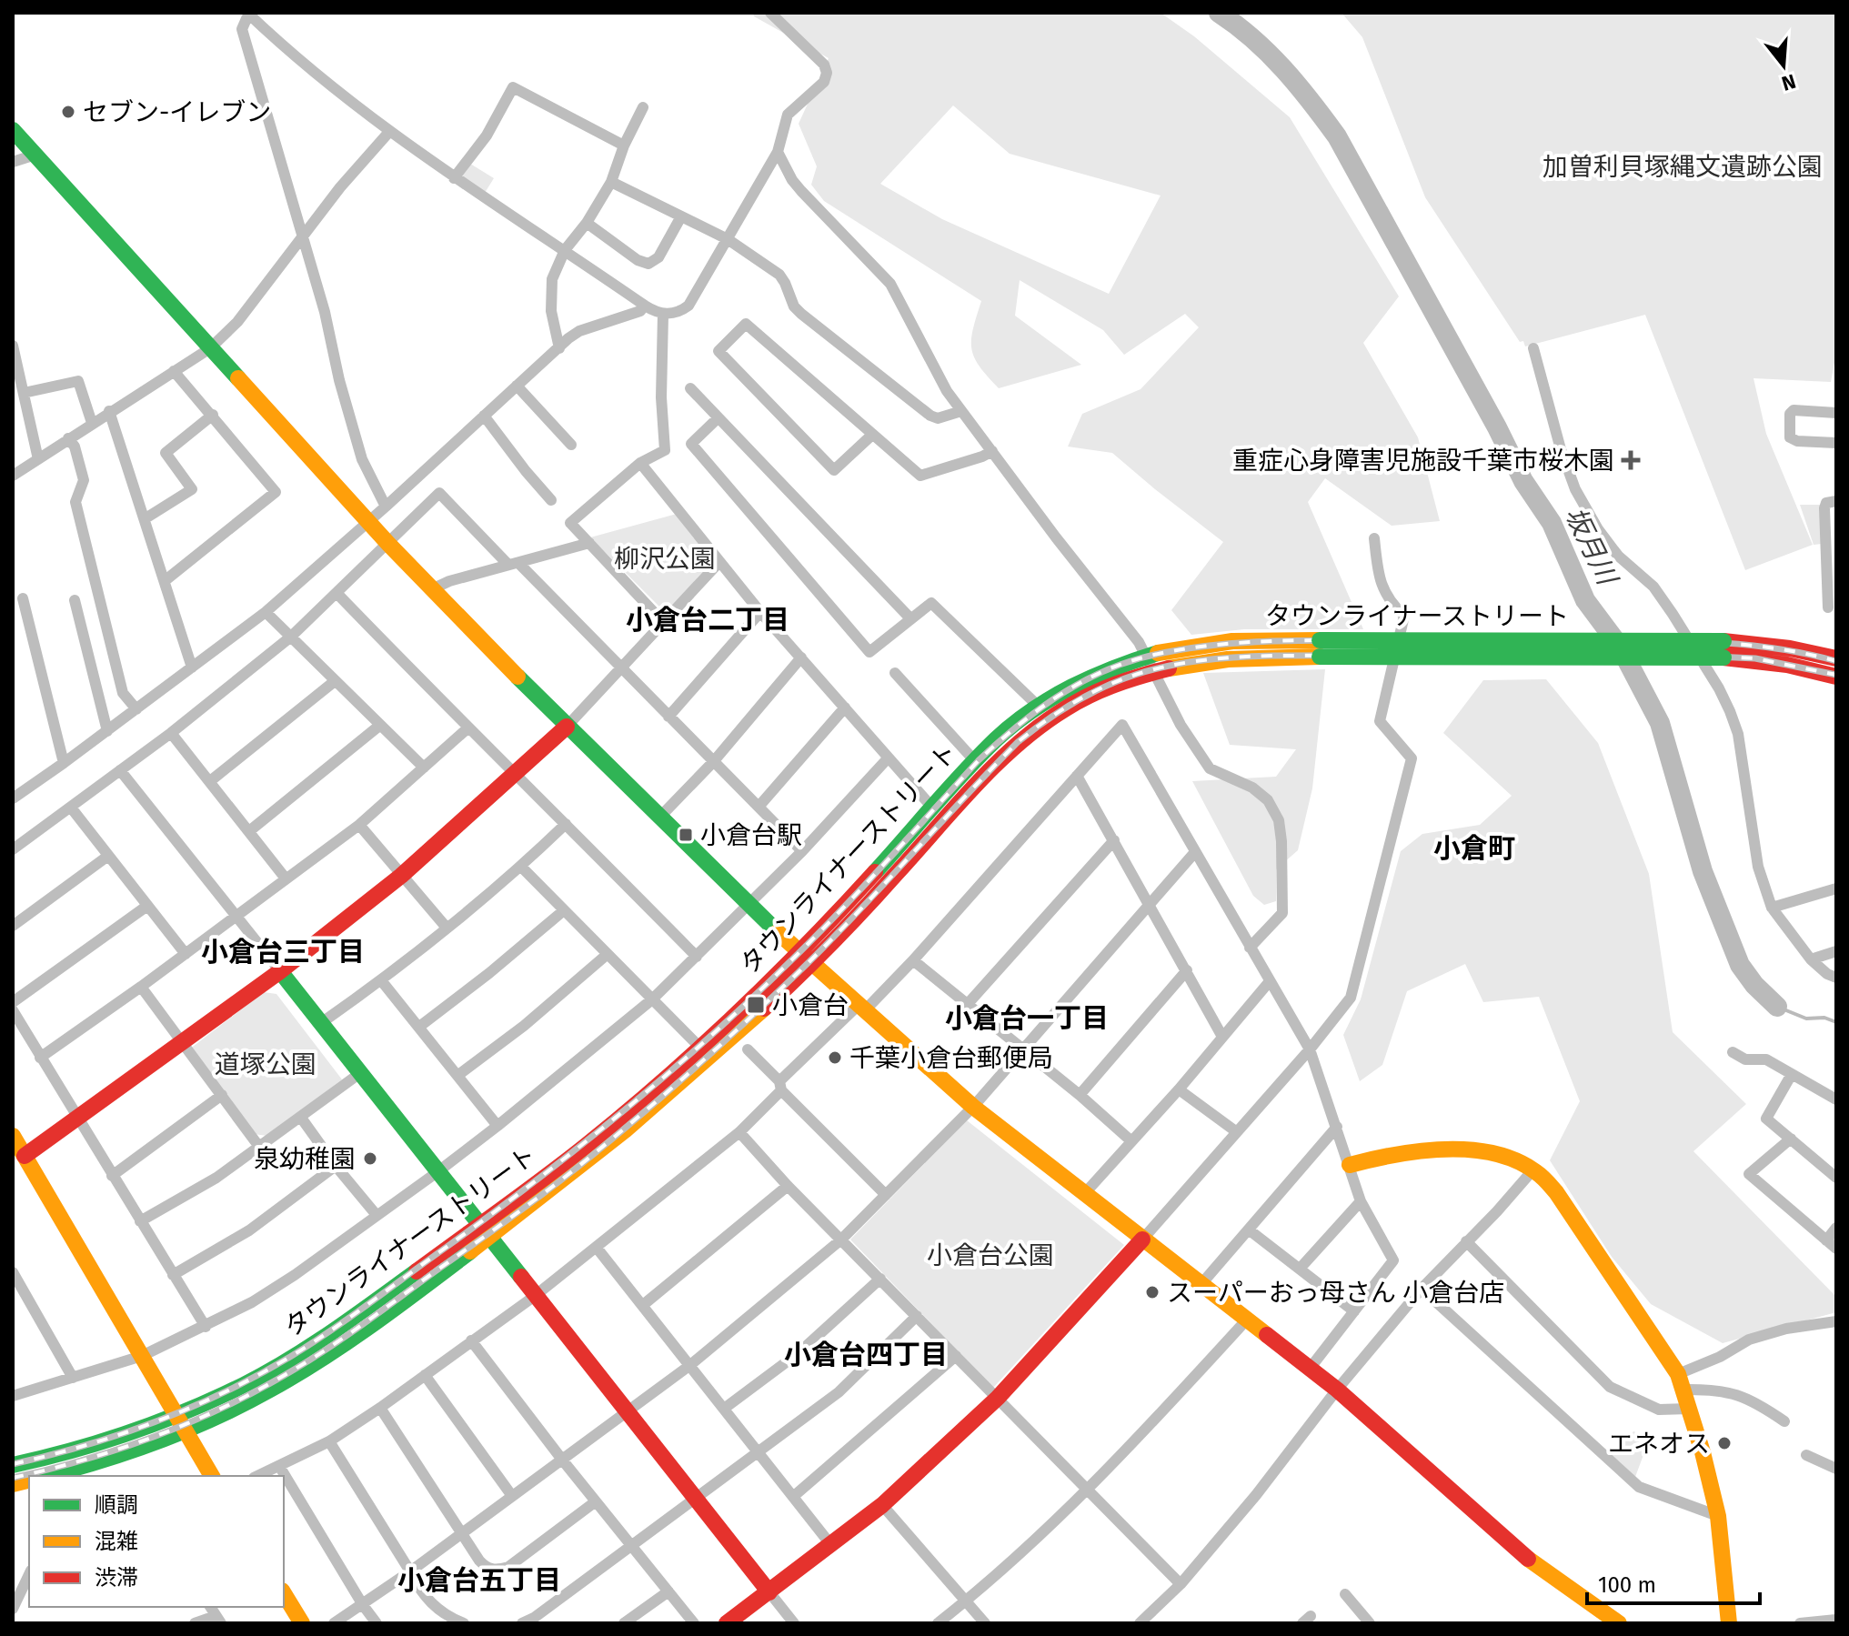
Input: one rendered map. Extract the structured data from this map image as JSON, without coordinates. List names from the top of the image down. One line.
{"streets":{"street":["タウンライナーストリート"]},"districts":["小倉台二丁目","小倉町","小倉台三丁目","小倉台一丁目","小倉台四丁目","小倉台五丁目"],"water":["坂月川"],"parks":["加曽利貝塚縄文遺跡公園","柳沢公園","道塚公園","小倉台公園"],"places":{"other":["セブン-イレブン","千葉小倉台郵便局","泉幼稚園","スーパーおっ母さん 小倉台店","エネオス"],"health":["重症心身障害児施設千葉市桜木園"],"transit":["小倉台駅","小倉台"]},"legend":["順調","混雑","渋滞"],"scale_bar":"100 m","north":"bottom"}
